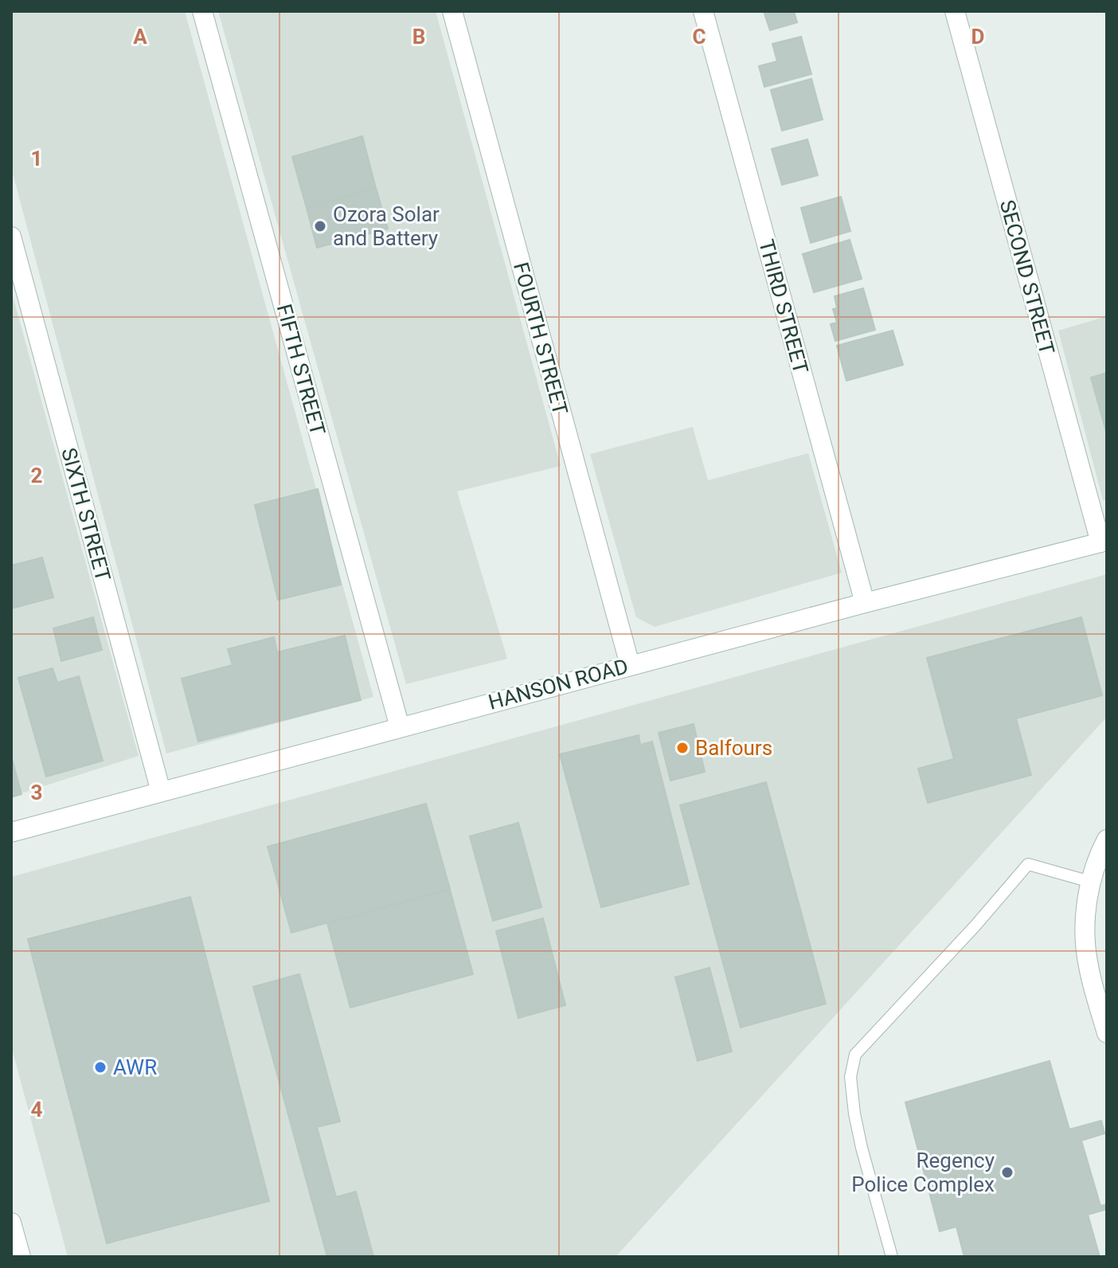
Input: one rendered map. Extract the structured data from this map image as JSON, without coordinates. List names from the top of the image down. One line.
{"streets":{"street":["SECOND STREET","THIRD STREET","FOURTH STREET","FIFTH STREET","SIXTH STREET","HANSON ROAD"]},"crossings":[["SECOND STREET","HANSON ROAD"],["THIRD STREET","HANSON ROAD"],["FOURTH STREET","HANSON ROAD"],["FIFTH STREET","HANSON ROAD"],["SIXTH STREET","HANSON ROAD"]],"places":["Ozora Solar and Battery","Balfours","AWR","Regency Police Complex"],"grid":{"columns":["A","B","C","D"],"rows":["1","2","3","4"]}}
